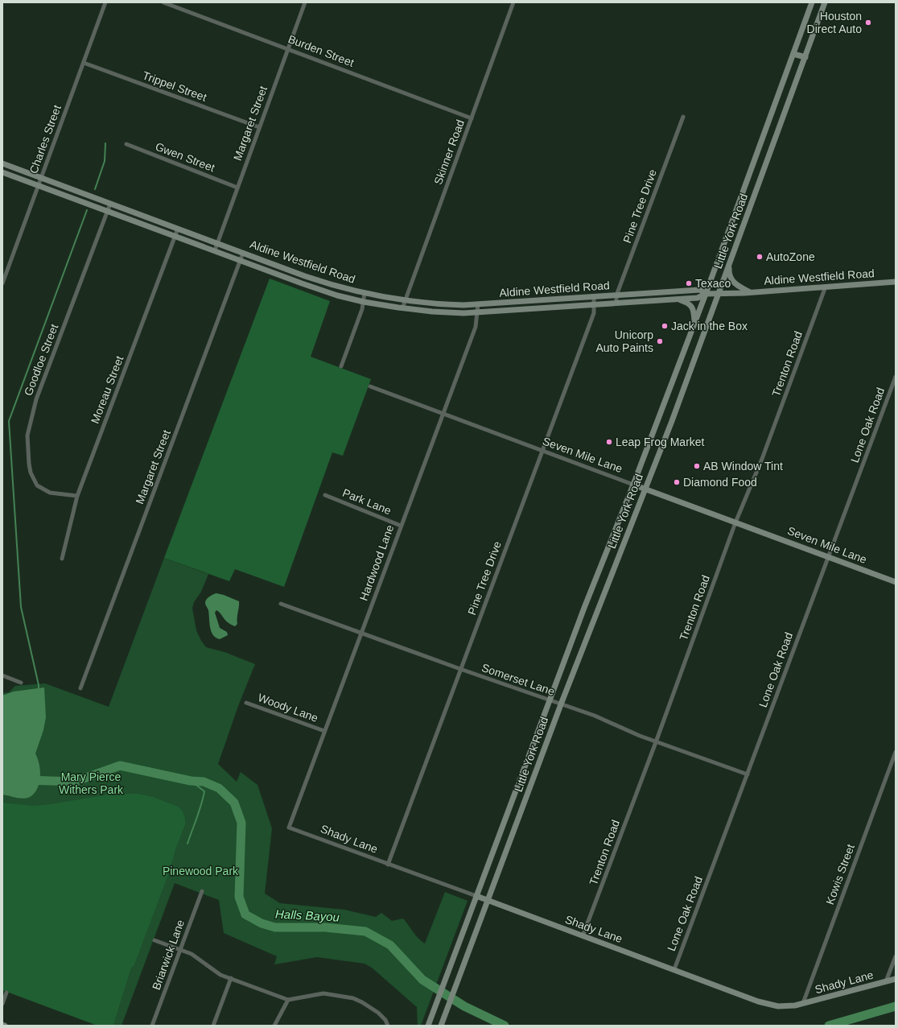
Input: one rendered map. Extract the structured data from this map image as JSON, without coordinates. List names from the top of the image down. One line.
{"streets":{"main road":["Little York Road","Aldine Westfield Road","Seven Mile Lane","Shady Lane"],"street":["Burden Street","Trippel Street","Margaret Street","Charles Street","Skinner Road","Gwen Street","Pine Tree Drive","Goodloe Street","Trenton Road","Moreau Street","Lone Oak Road","Park Lane","Hardwood Lane","Somerset Lane","Woody Lane","Kowis Street","Briarwick Lane"]},"crossings":[["Burden Street","Margaret Street"],["Burden Street","Skinner Road"],["Trippel Street","Margaret Street"],["Trippel Street","Charles Street"],["Margaret Street","Gwen Street"],["Margaret Street","Aldine Westfield Road"],["Charles Street","Aldine Westfield Road"],["Skinner Road","Aldine Westfield Road"],["Pine Tree Drive","Aldine Westfield Road"],["Pine Tree Drive","Seven Mile Lane"],["Pine Tree Drive","Somerset Lane"],["Pine Tree Drive","Shady Lane"],["Little York Road","Aldine Westfield Road"],["Little York Road","Seven Mile Lane"],["Little York Road","Somerset Lane"],["Little York Road","Shady Lane"],["Aldine Westfield Road","Goodloe Street"],["Aldine Westfield Road","Trenton Road"],["Aldine Westfield Road","Moreau Street"],["Aldine Westfield Road","Hardwood Lane"],["Goodloe Street","Moreau Street"],["Trenton Road","Seven Mile Lane"],["Trenton Road","Somerset Lane"],["Trenton Road","Shady Lane"],["Lone Oak Road","Seven Mile Lane"],["Lone Oak Road","Somerset Lane"],["Lone Oak Road","Shady Lane"],["Seven Mile Lane","Hardwood Lane"],["Park Lane","Hardwood Lane"],["Hardwood Lane","Somerset Lane"],["Hardwood Lane","Woody Lane"],["Hardwood Lane","Shady Lane"],["Shady Lane","Kowis Street"]],"water":["Halls Bayou"],"parks":["Mary Pierce Withers Park","Pinewood Park"],"places":["Houston Direct Auto","AutoZone","Texaco","Jack in the Box","Unicorp Auto Paints","Leap Frog Market","AB Window Tint","Diamond Food"]}
